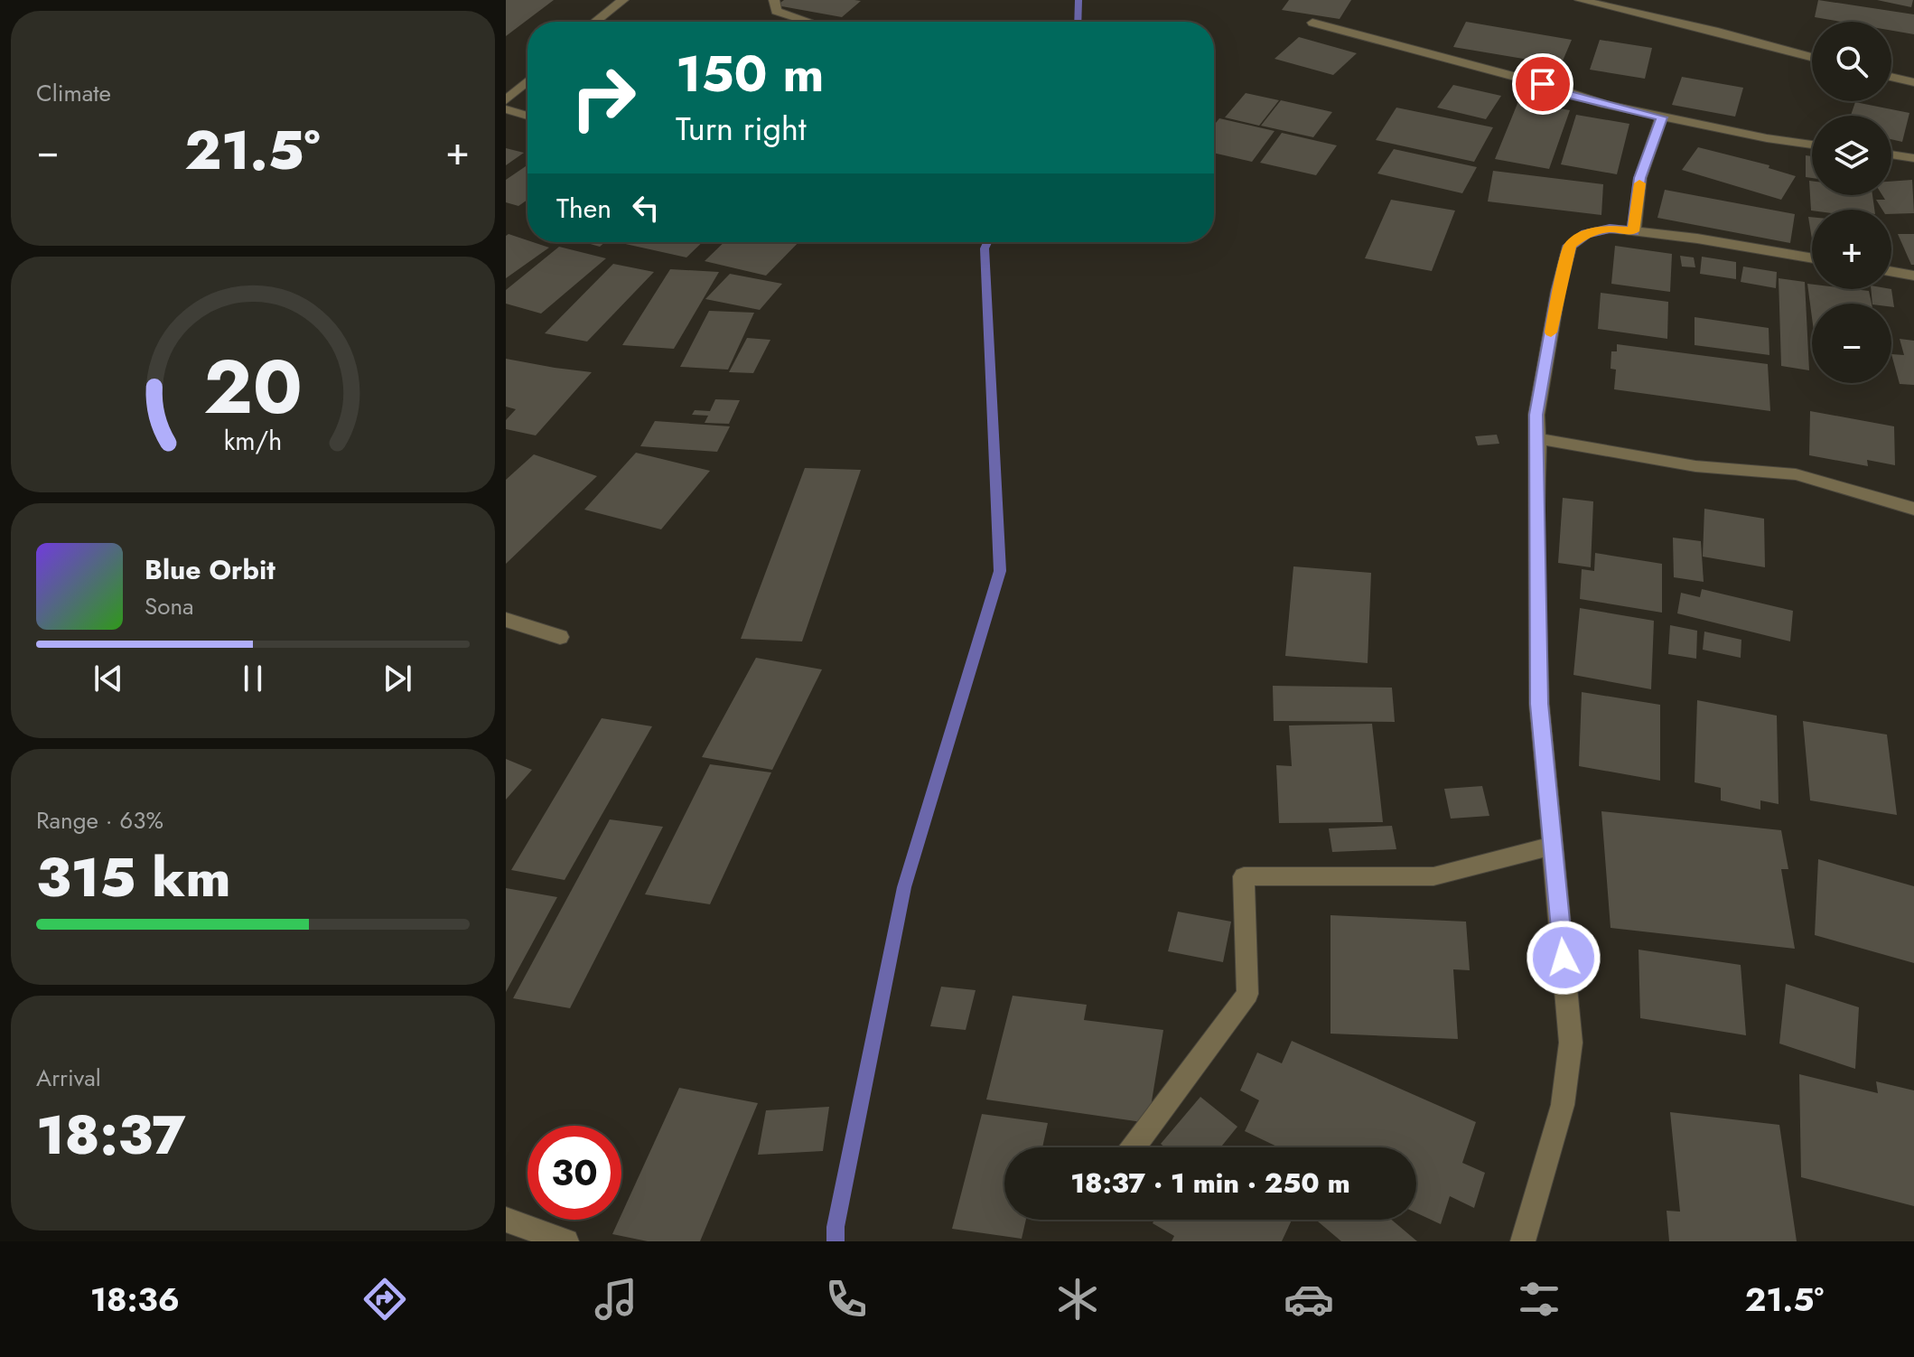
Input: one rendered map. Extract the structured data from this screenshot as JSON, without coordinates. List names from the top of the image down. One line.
{"page":{"tile":["Climate",["Range · 63%","315 km"],["Arrival","18:37"]],"map_buttons":["+","−"],"turn":["150 m","Turn right"],"heat":["−","21.5°","+"],"then":"Then","song":["Blue Orbit","Sona"],"limit":"30","trip":"18:37 · 1 min · 250 m","tabs":["18:36","21.5°"],"gauge":["20","km/h"]}}
